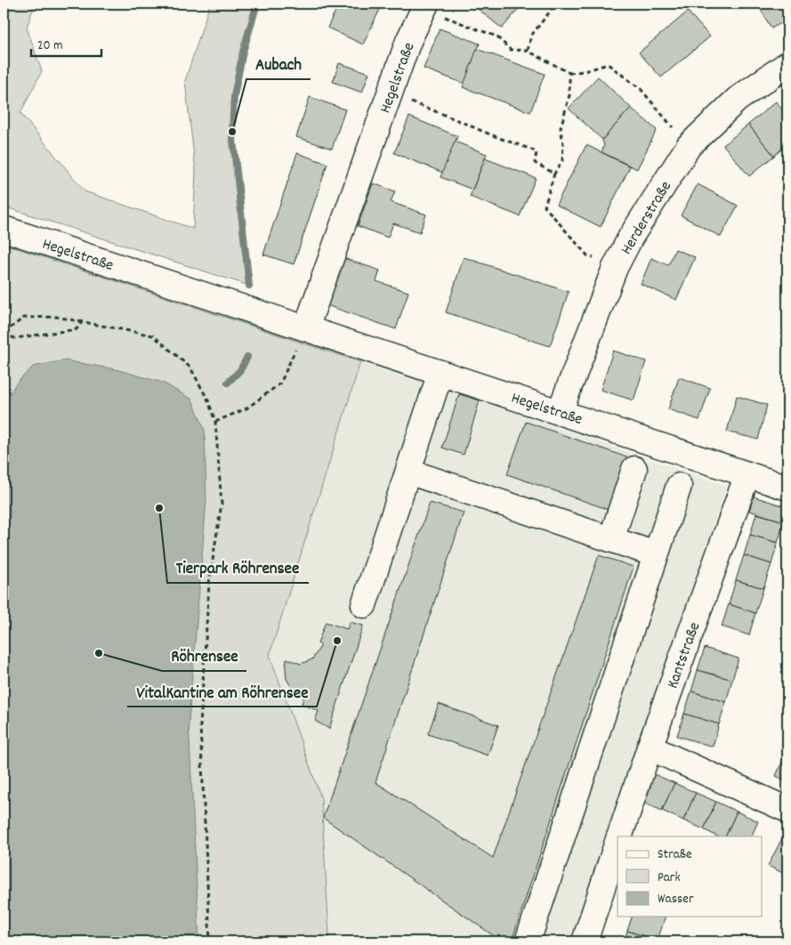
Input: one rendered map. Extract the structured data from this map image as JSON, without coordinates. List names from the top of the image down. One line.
{"streets":{"street":["Hegelstraße","Herderstraße","Kantstraße"]},"crossings":[["Hegelstraße","Herderstraße"],["Hegelstraße","Kantstraße"]],"places":["Aubach","Tierpark Röhrensee","VitalKantine am Röhrensee","Röhrensee"],"legend":["Straße","Park","Wasser"],"scale_bar":"20 m"}
